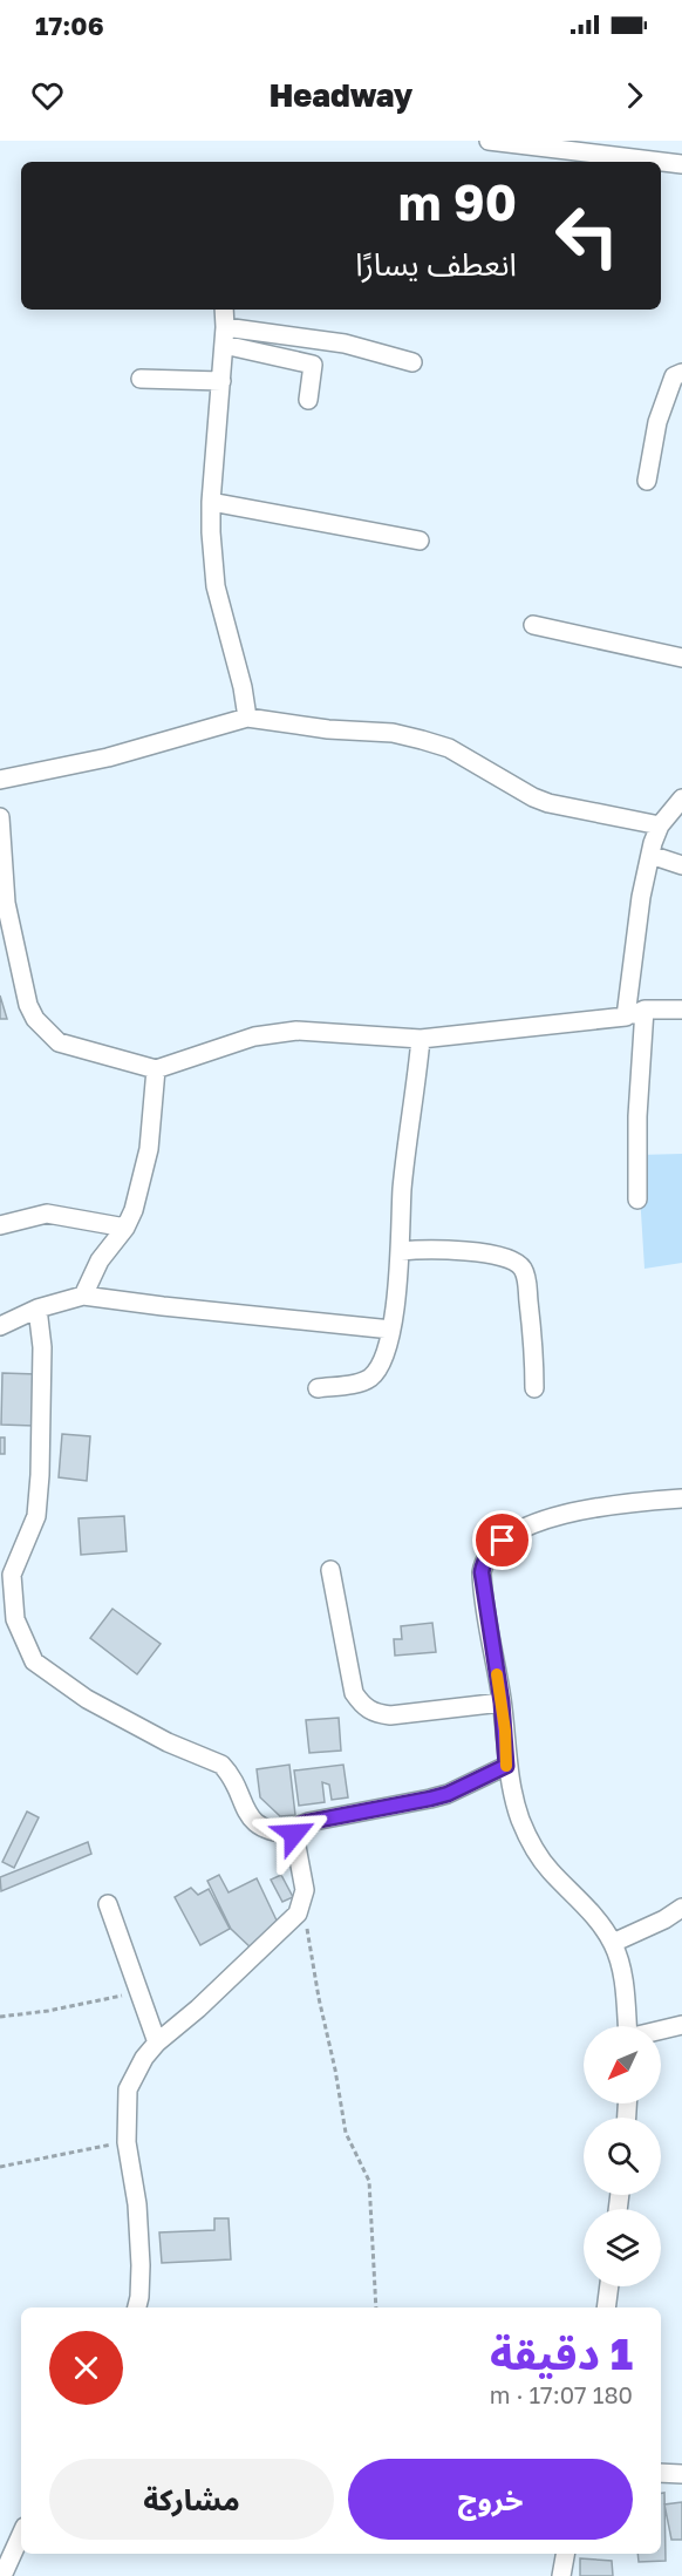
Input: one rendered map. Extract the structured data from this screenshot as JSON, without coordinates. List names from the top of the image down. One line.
{"north":"bottom left","page":{"status":"17:06","header":"Headway","turn":["90 m","انعطف يسارًا"],"heading":["1 دقيقة","180 m · 17:07"],"buttons":["خروج","مشاركة"]}}
